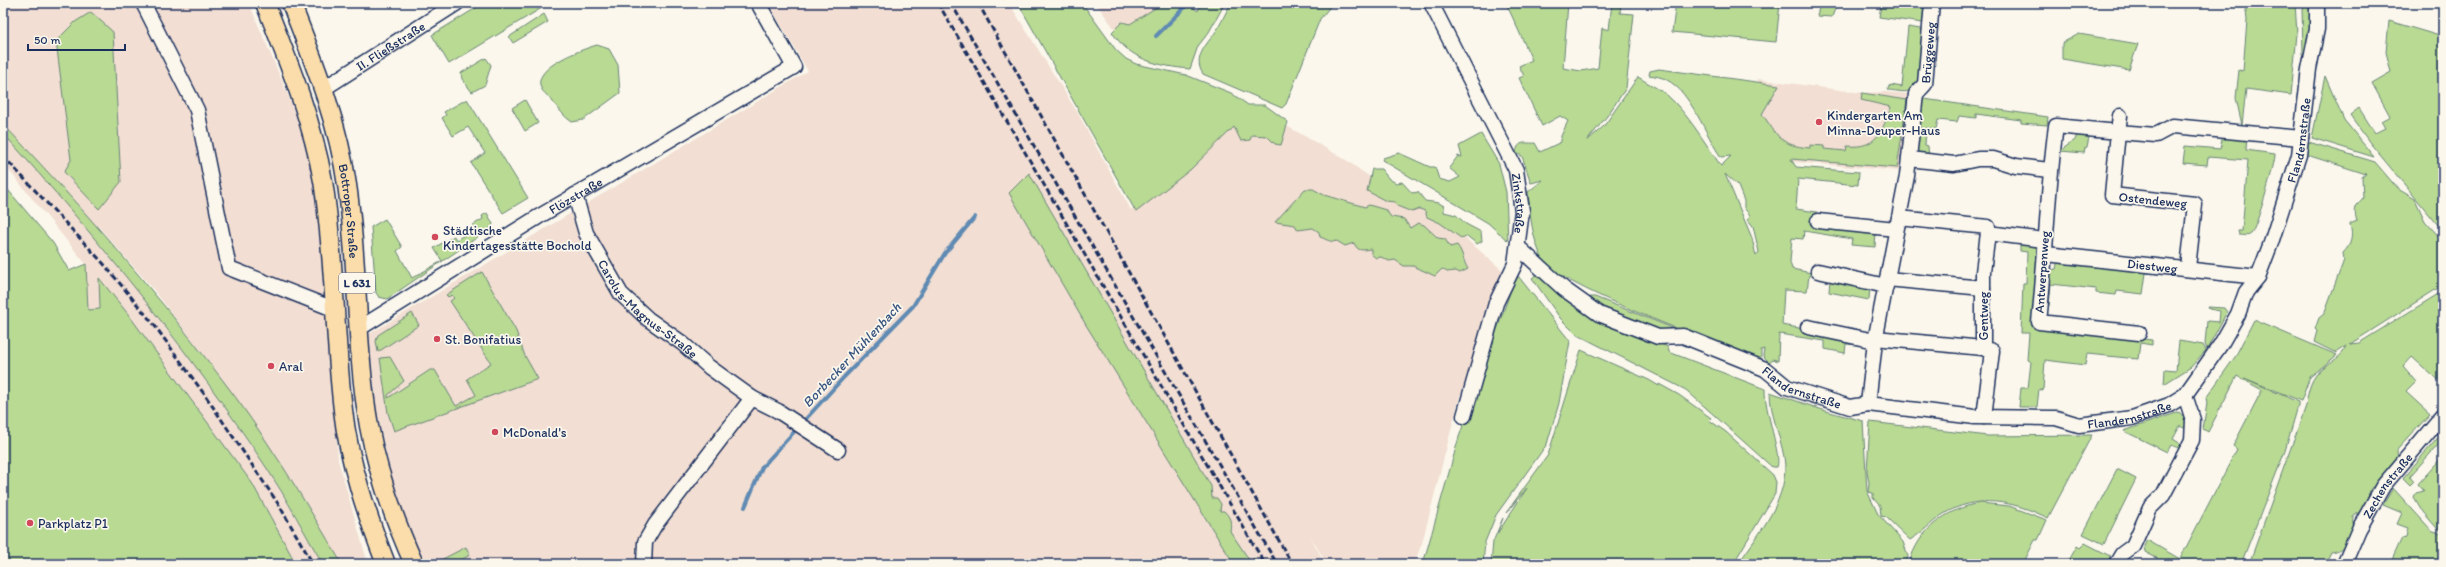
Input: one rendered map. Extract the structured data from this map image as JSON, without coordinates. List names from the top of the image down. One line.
{"streets":{"main road":["Bottroper Straße","L 631"],"street":["II. Fließstraße","Brüggeweg","Flandernstraße","Flözstraße","Ostendeweg","Zinkstraße","Diestweg","Antwerpenweg","Carolus-Magnus-Straße","Gentweg","Zechenstraße"]},"crossings":[["II. Fließstraße","Bottroper Straße"],["Brüggeweg","Flandernstraße"],["Flandernstraße","Zinkstraße"],["Flandernstraße","Diestweg"],["Flandernstraße","Gentweg"],["Flözstraße","Bottroper Straße"],["Flözstraße","Carolus-Magnus-Straße"],["Ostendeweg","Diestweg"],["Ostendeweg","Antwerpenweg"],["Diestweg","Antwerpenweg"]],"water":["Borbecker Mühlenbach"],"places":["Kindergarten Am Minna-Deuper-Haus","Städtische Kindertagesstätte Bochold","St. Bonifatius","Aral","McDonald's","Parkplatz P1"],"scale_bar":"50 m"}
